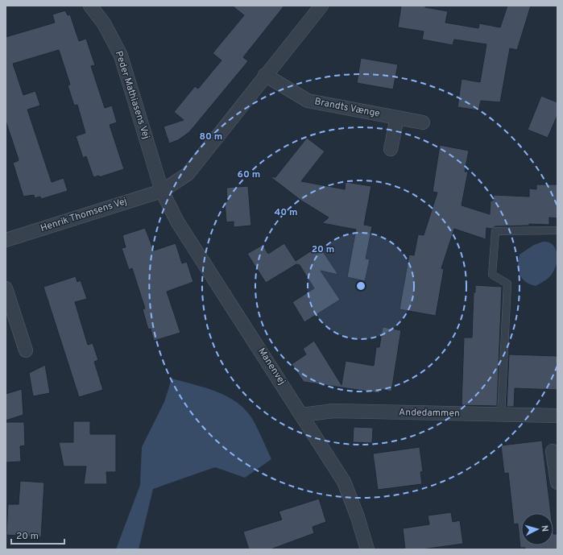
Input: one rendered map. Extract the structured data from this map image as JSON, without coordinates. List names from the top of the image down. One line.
{"streets":{"street":["Peder Mathiasens Vej","Brandts Vænge","Henrik Thomsens Vej","Manenvej","Andedammen"]},"crossings":[["Peder Mathiasens Vej","Henrik Thomsens Vej"],["Peder Mathiasens Vej","Manenvej"],["Henrik Thomsens Vej","Manenvej"],["Manenvej","Andedammen"]],"scale_bar":"20 m","north":"right","rings":["80 m","60 m","40 m","20 m"]}
